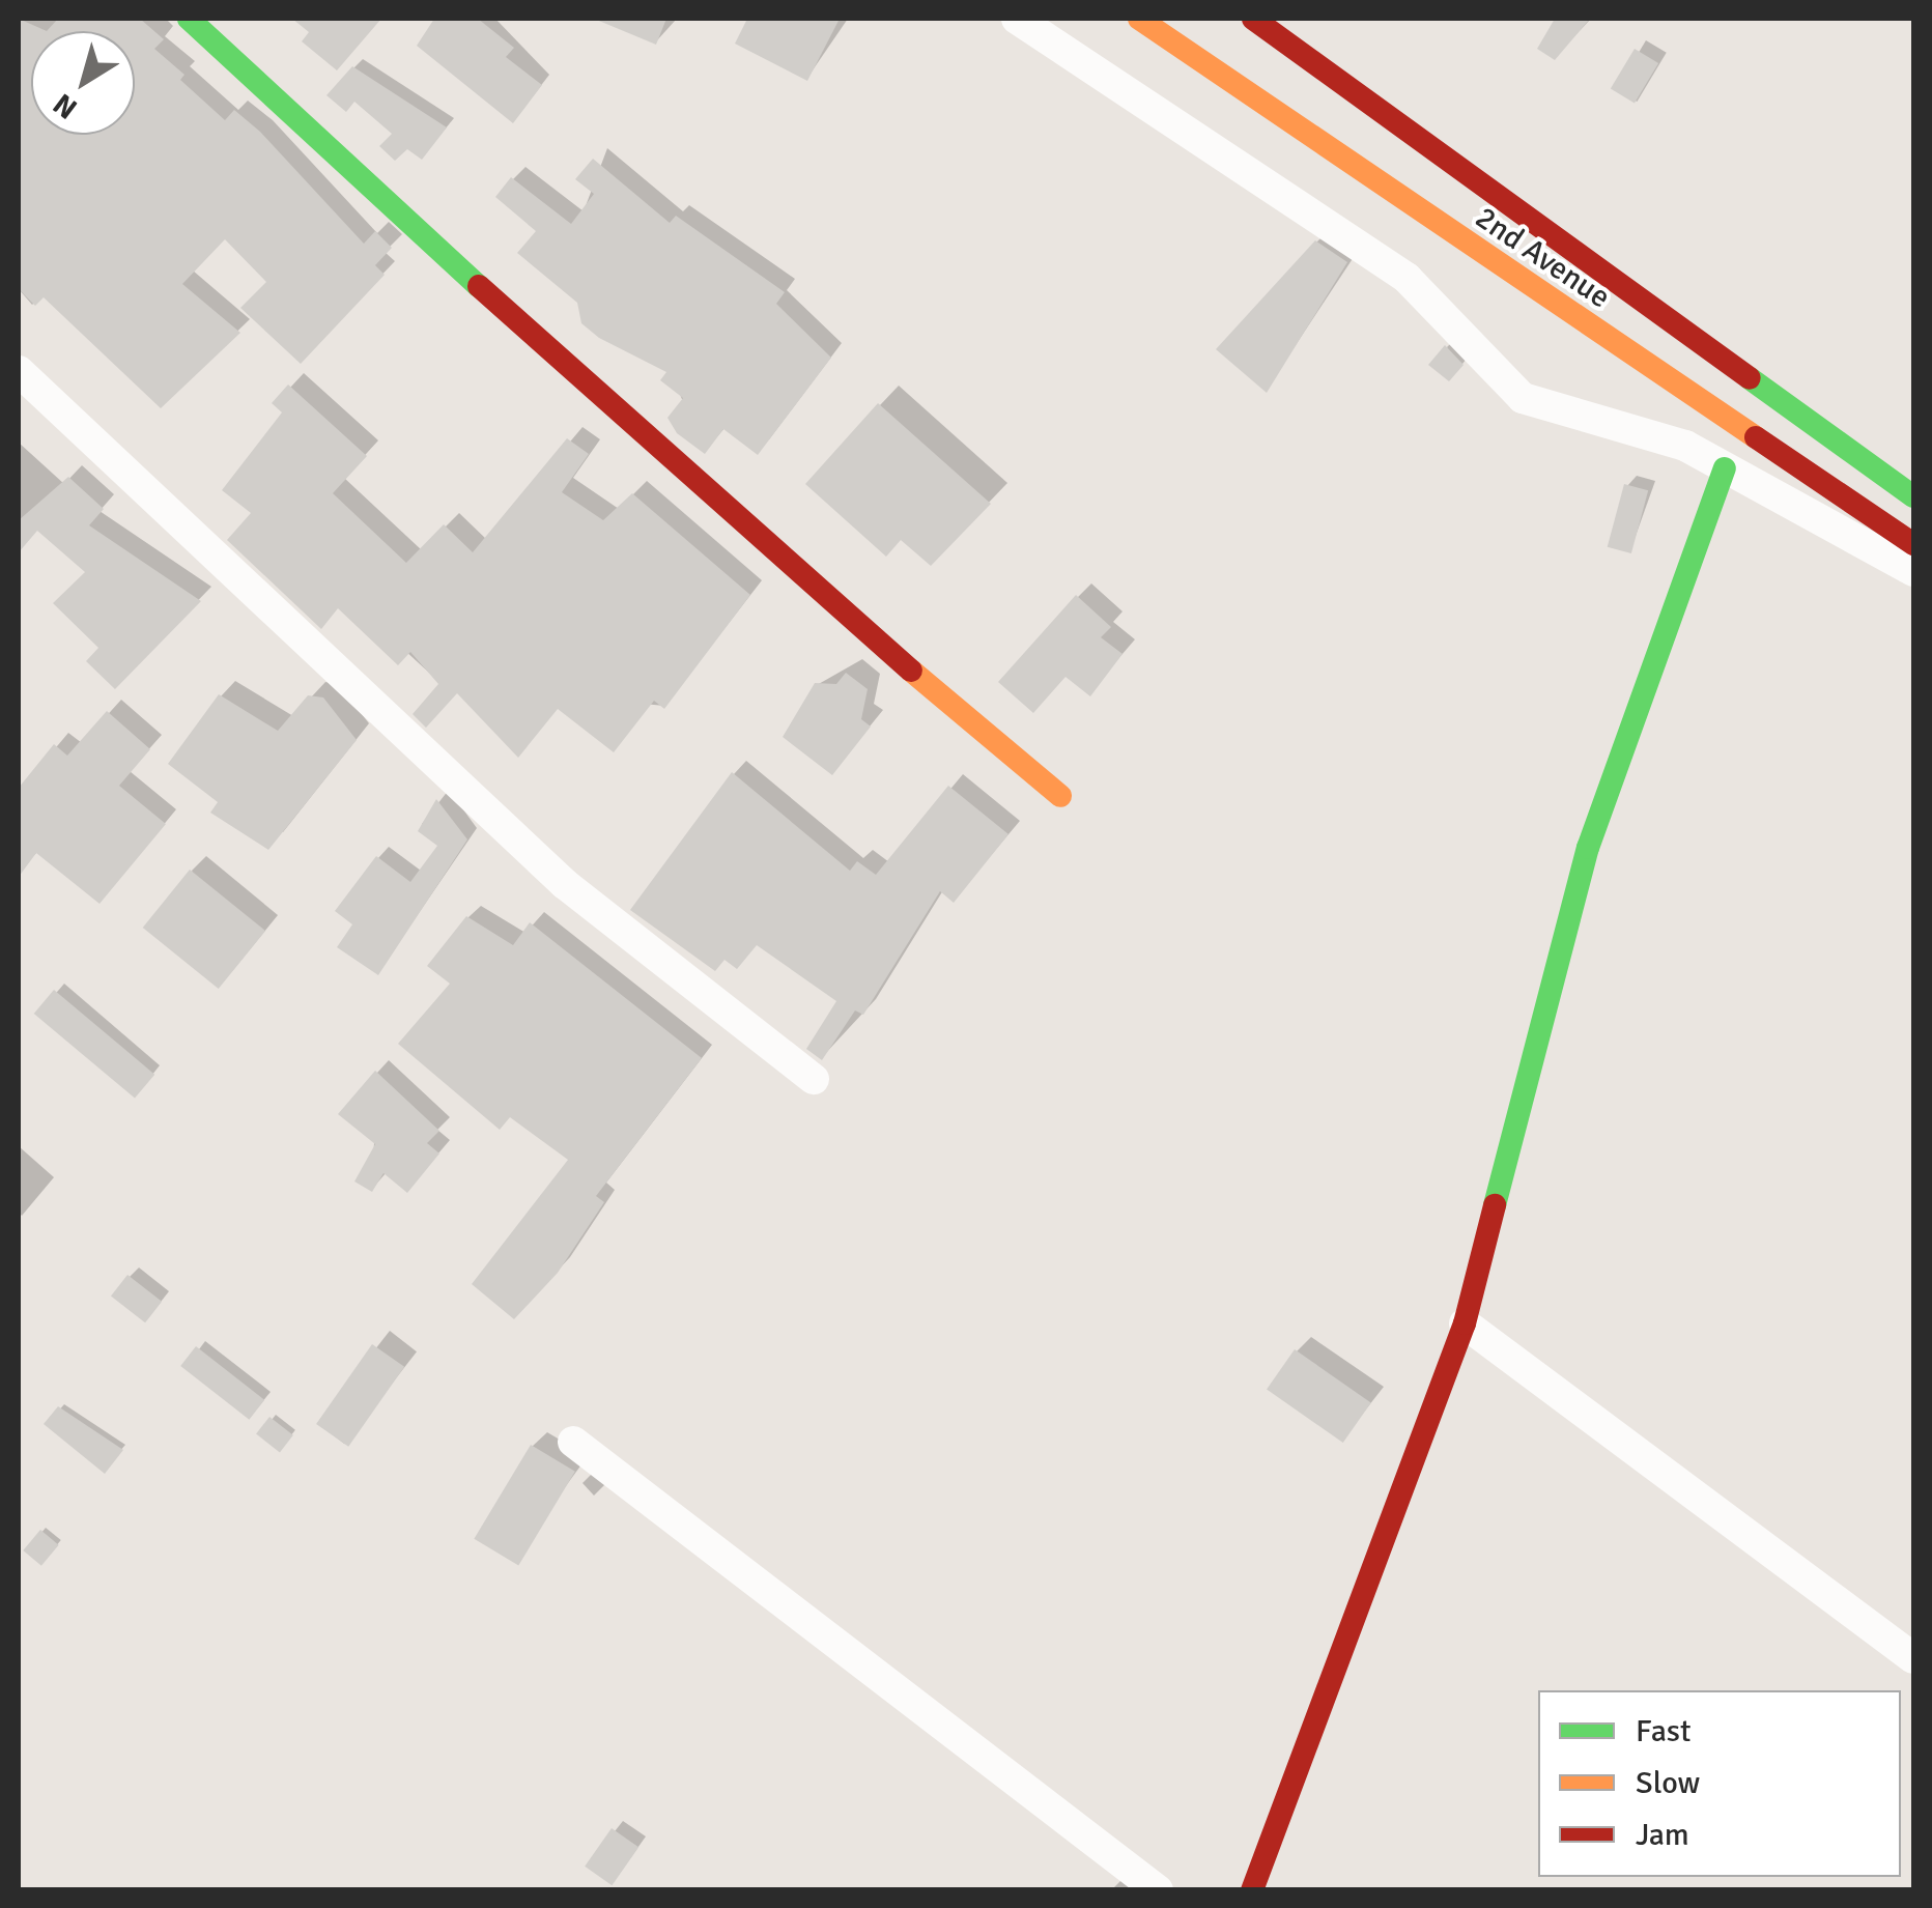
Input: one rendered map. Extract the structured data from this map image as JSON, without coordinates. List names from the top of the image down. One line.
{"streets":{"street":["2nd Avenue"]},"legend":["Fast","Slow","Jam"],"north":"bottom left"}
